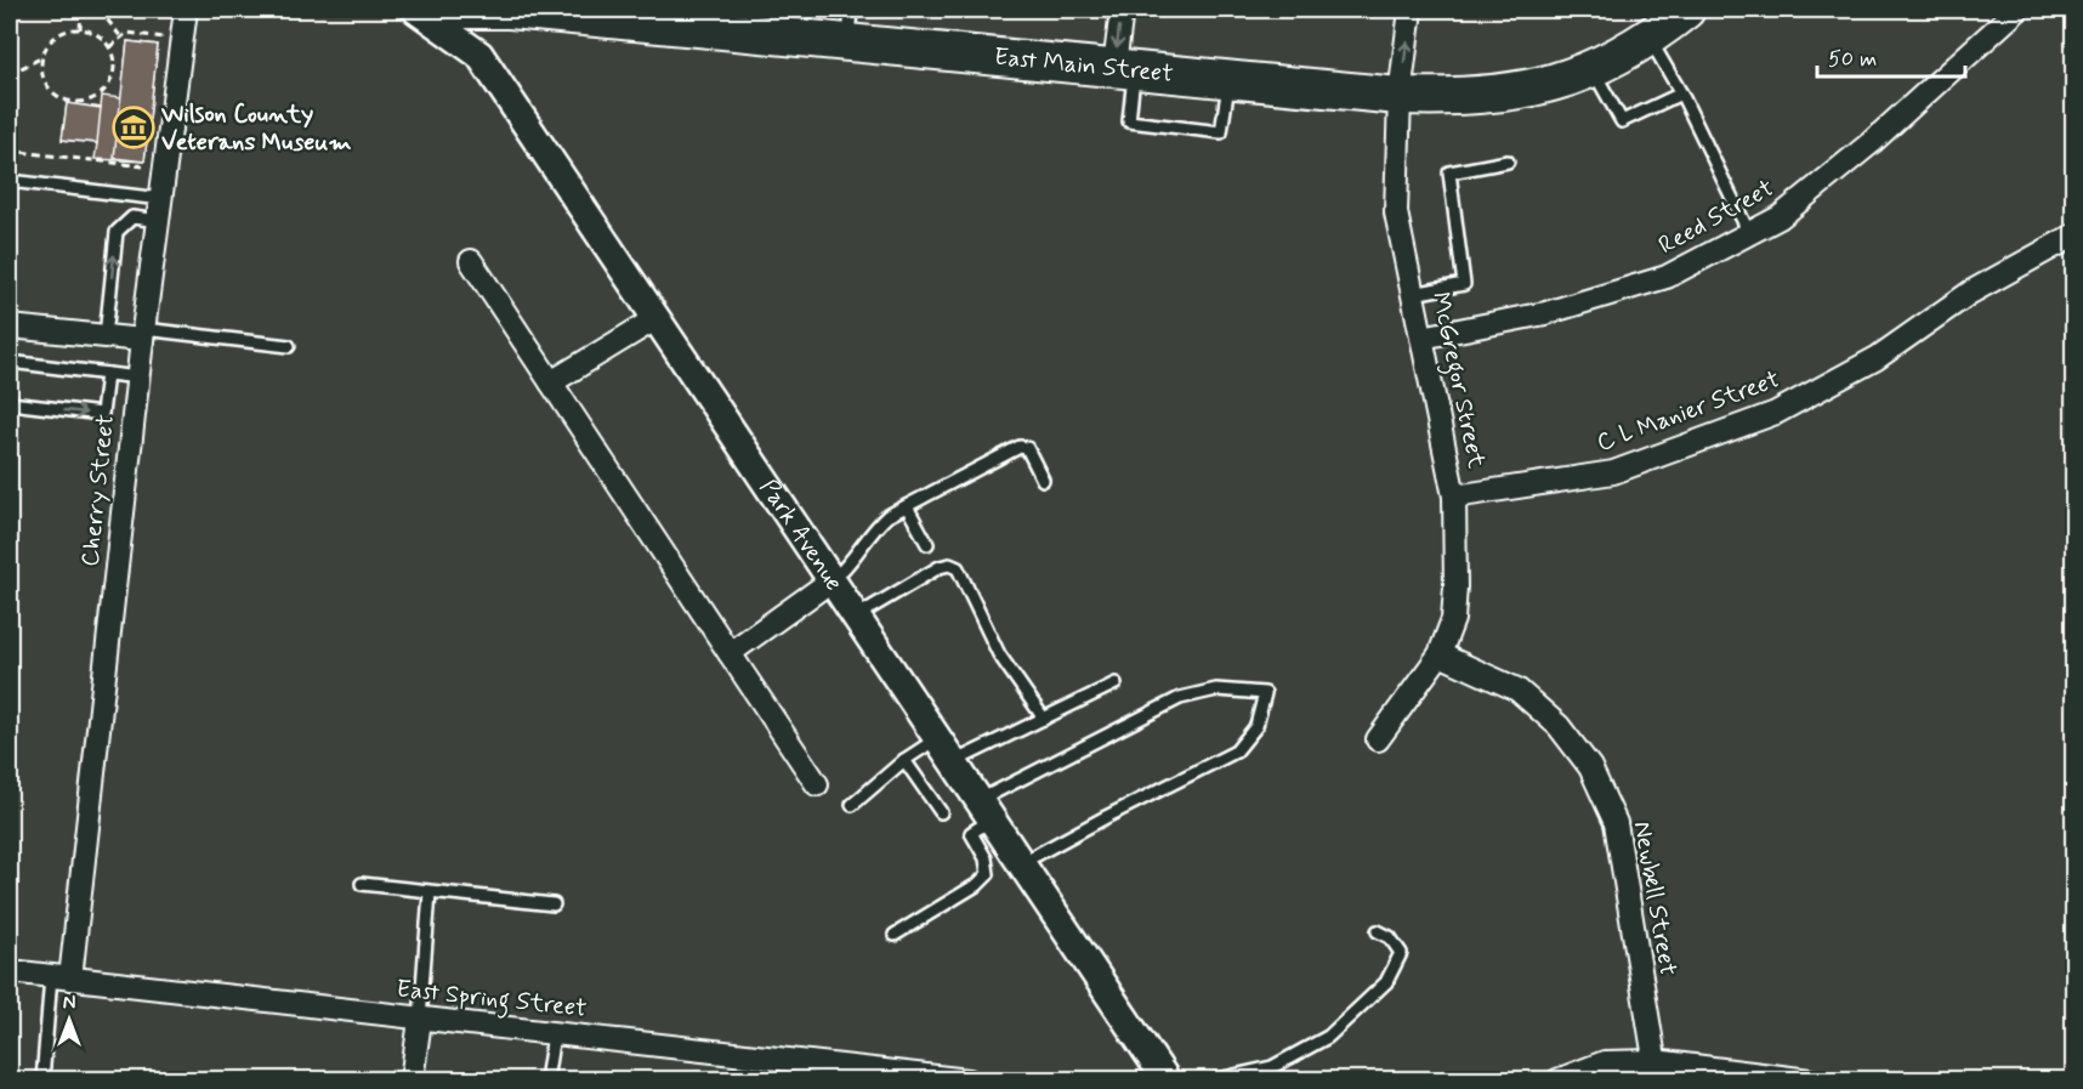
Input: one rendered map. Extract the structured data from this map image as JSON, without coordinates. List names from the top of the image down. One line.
{"streets":{"main road":["East Main Street"],"street":["Reed Street","McGregor Street","C L Manier Street","Cherry Street","Park Avenue","Newbell Street","East Spring Street"]},"crossings":[["East Main Street","McGregor Street"],["Reed Street","McGregor Street"],["McGregor Street","C L Manier Street"],["McGregor Street","Newbell Street"],["Cherry Street","East Spring Street"]],"places":{"museum":["Wilson County Veterans Museum"]},"scale_bar":"50 m","north":"top"}
